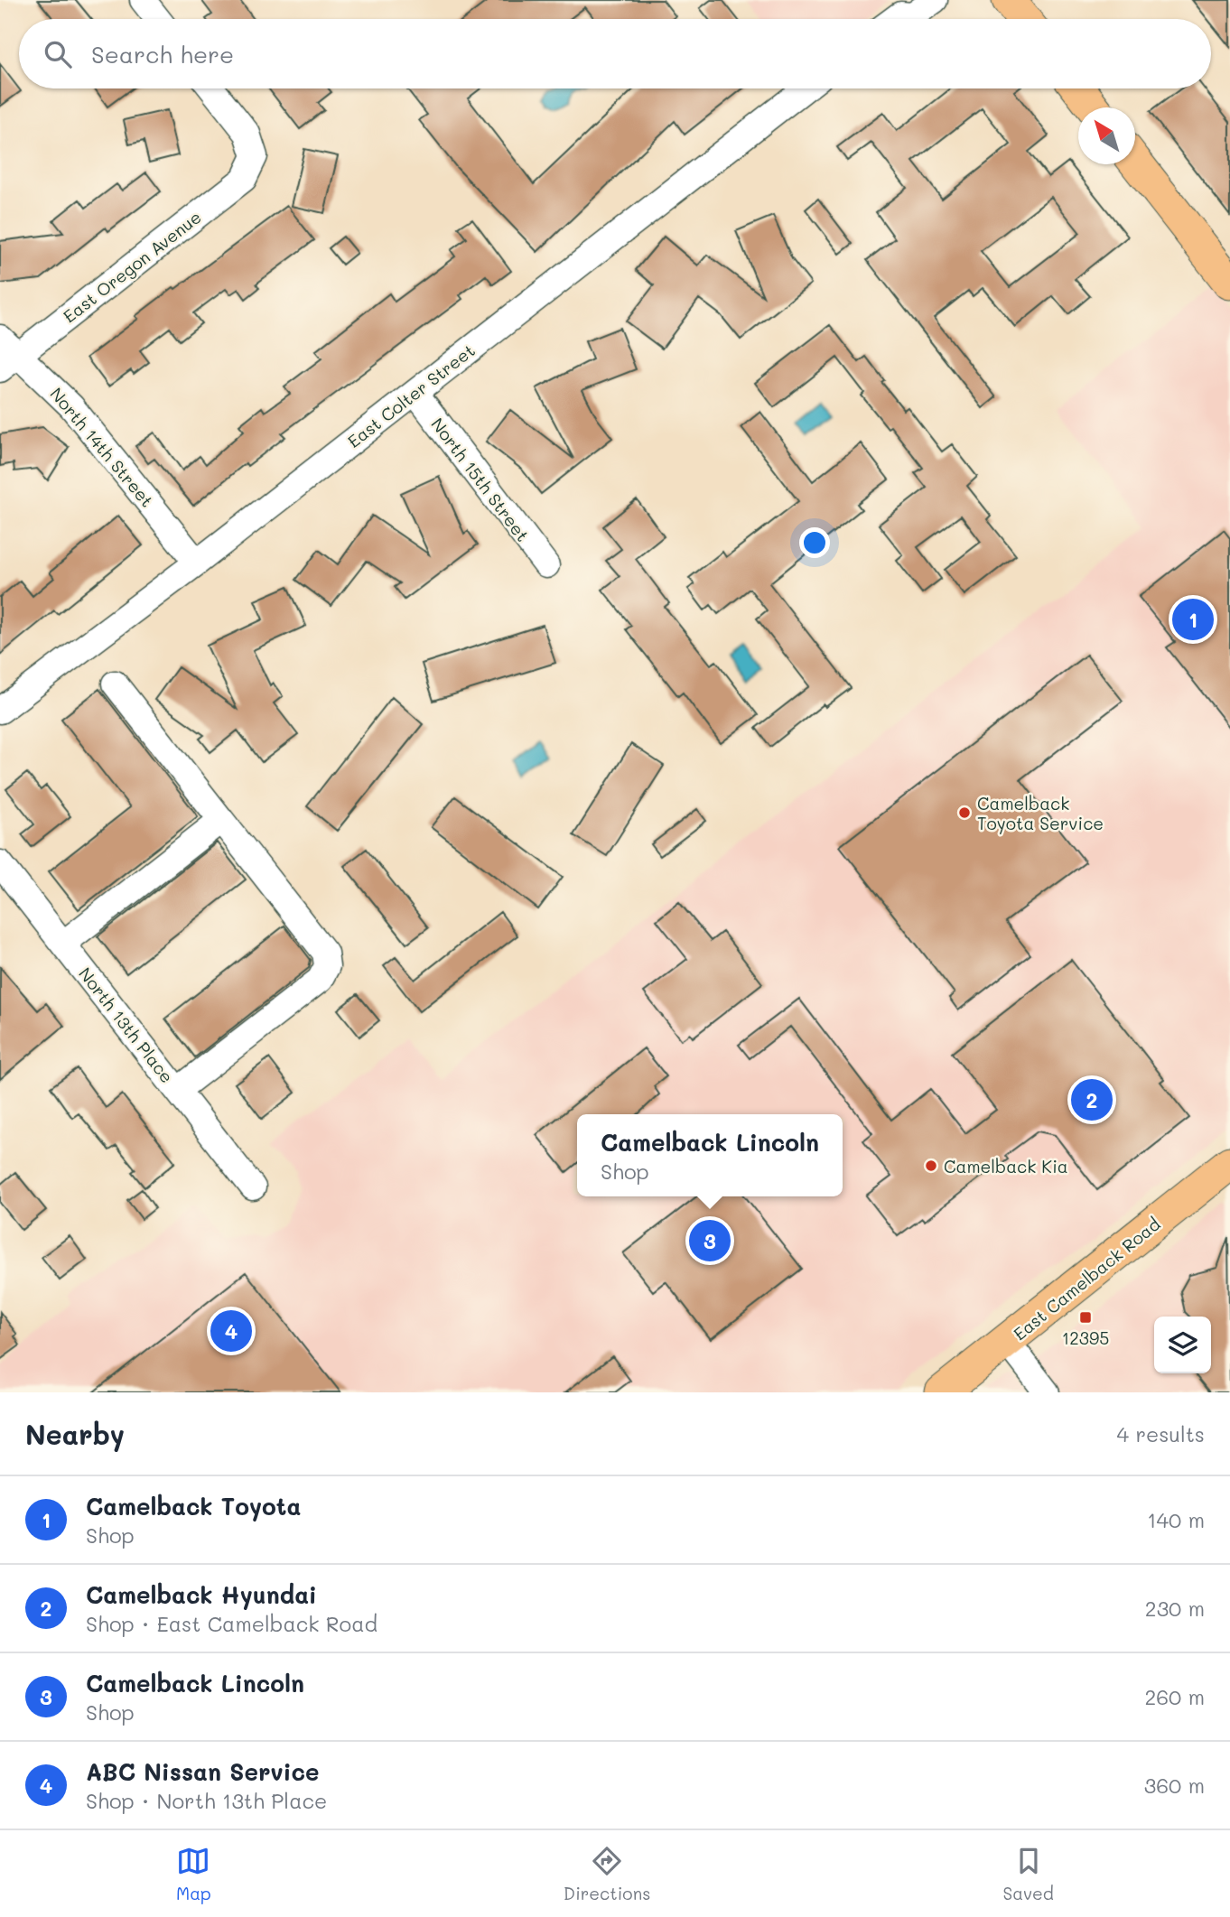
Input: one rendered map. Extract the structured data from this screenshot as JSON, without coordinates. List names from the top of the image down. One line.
{"streets":{"main road":["East Camelback Road"],"street":["East Oregon Avenue","East Colter Street","North 14th Street","North 15th Street","North 13th Place"]},"crossings":[["East Oregon Avenue","North 14th Street"],["East Colter Street","North 14th Street"],["East Colter Street","North 15th Street"]],"places":{"other":["Camelback Toyota Service","Camelback Kia"],"transit":["12395"]},"north":"top left","page":{"search":"Search here","pins":["1","2","3","4"],"popup":["Camelback Lincoln","Shop"],"heading":["Nearby","4 results"],"list":[{"mark":"1","name":"Camelback Toyota","note":"Shop","value":"140 m"},{"mark":"2","name":"Camelback Hyundai","note":"Shop · East Camelback Road","value":"230 m"},{"mark":"3","name":"Camelback Lincoln","note":"Shop","value":"260 m"},{"mark":"4","name":"ABC Nissan Service","note":"Shop · North 13th Place","value":"360 m"}],"nav":["Map","Directions","Saved"]}}
